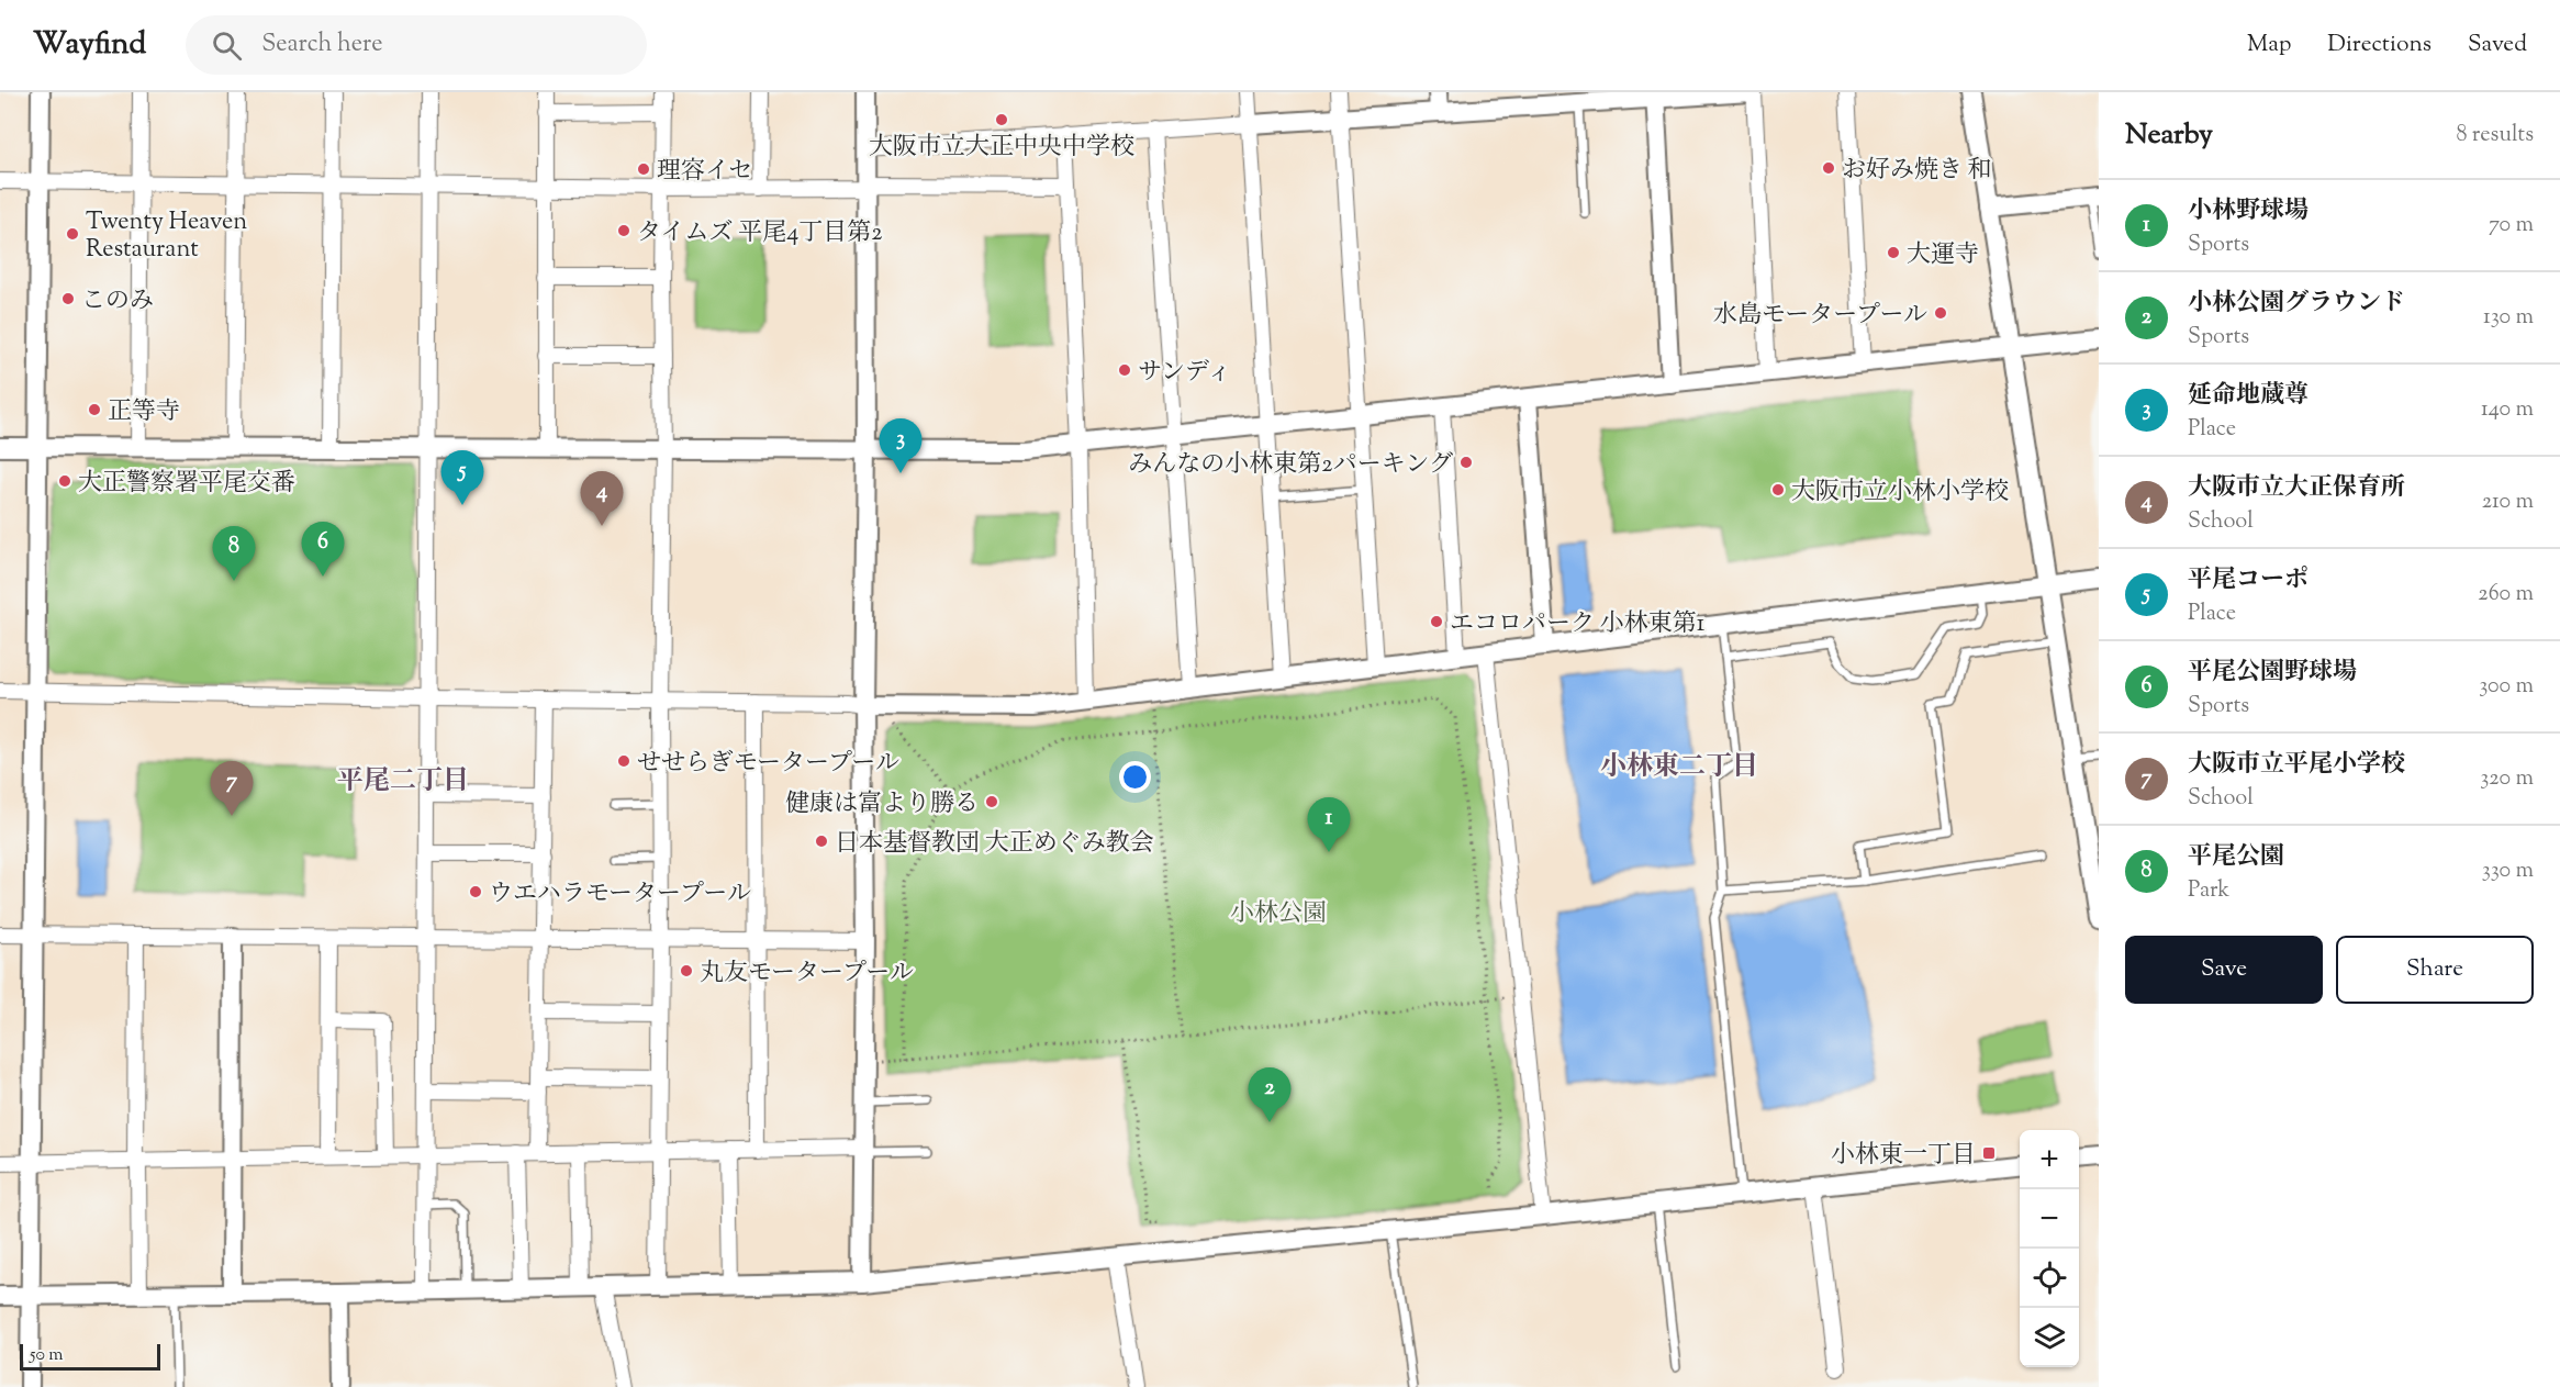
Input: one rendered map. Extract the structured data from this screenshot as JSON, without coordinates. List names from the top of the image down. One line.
{"districts":["小林東二丁目","平尾二丁目"],"parks":["小林公園"],"places":{"other":["大阪市立大正中央中学校","お好み焼き 和","理容イセ","タイムズ 平尾4丁目第2","Twenty Heaven Restaurant","大運寺","このみ","水島モータープール","サンディ","正等寺","みんなの小林東第2パーキング","大正警察署平尾交番","大阪市立小林小学校","エコロパーク 小林東第1","せせらぎモータープール","健康は富より勝る","日本基督教団 大正めぐみ教会","ウエハラモータープール","丸友モータープール"],"transit":["小林東一丁目"]},"scale_bar":"50 m","page":{"header":"Wayfind","search":"Search here","nav":["Map","Directions","Saved"],"heading":["Nearby","8 results"],"list":[{"mark":"1","name":"小林野球場","note":"Sports","value":"70 m"},{"mark":"2","name":"小林公園グラウンド","note":"Sports","value":"130 m"},{"mark":"3","name":"延命地蔵尊","note":"Place","value":"140 m"},{"mark":"4","name":"大阪市立大正保育所","note":"School","value":"210 m"},{"mark":"5","name":"平尾コーポ","note":"Place","value":"260 m"},{"mark":"6","name":"平尾公園野球場","note":"Sports","value":"300 m"},{"mark":"7","name":"大阪市立平尾小学校","note":"School","value":"320 m"},{"mark":"8","name":"平尾公園","note":"Park","value":"330 m"}],"pins":["3","5","4","6","8","7","1","2"],"buttons":["Save","Share"],"map_buttons":["+","−"],"scale":"50 m"}}
